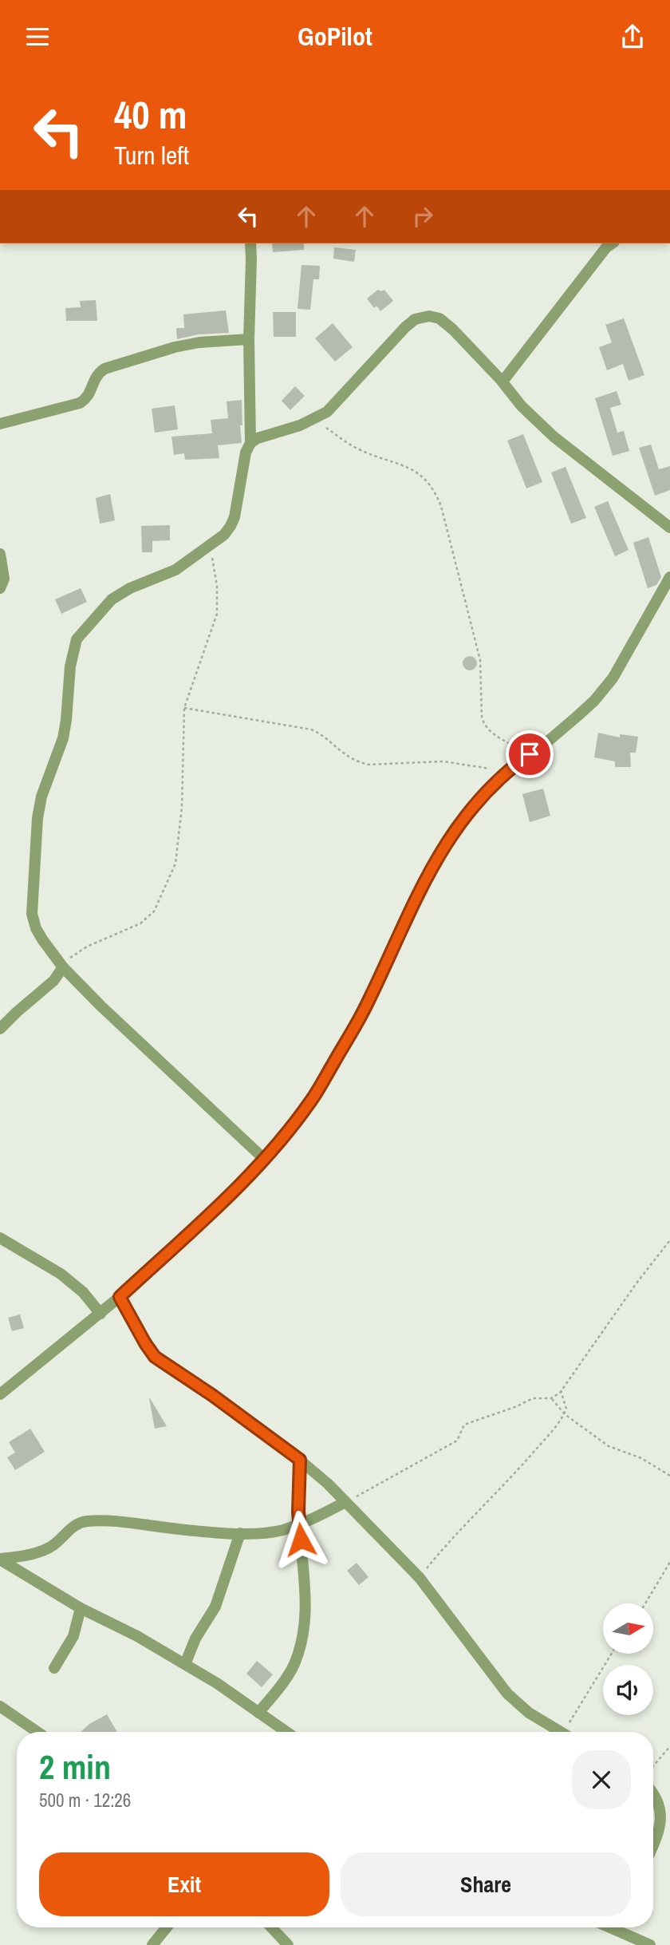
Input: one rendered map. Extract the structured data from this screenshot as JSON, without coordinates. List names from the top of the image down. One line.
{"north":"right","page":{"header":"GoPilot","turn":["40 m","Turn left"],"heading":["2 min","500 m · 12:26"],"buttons":["Exit","Share"]}}
